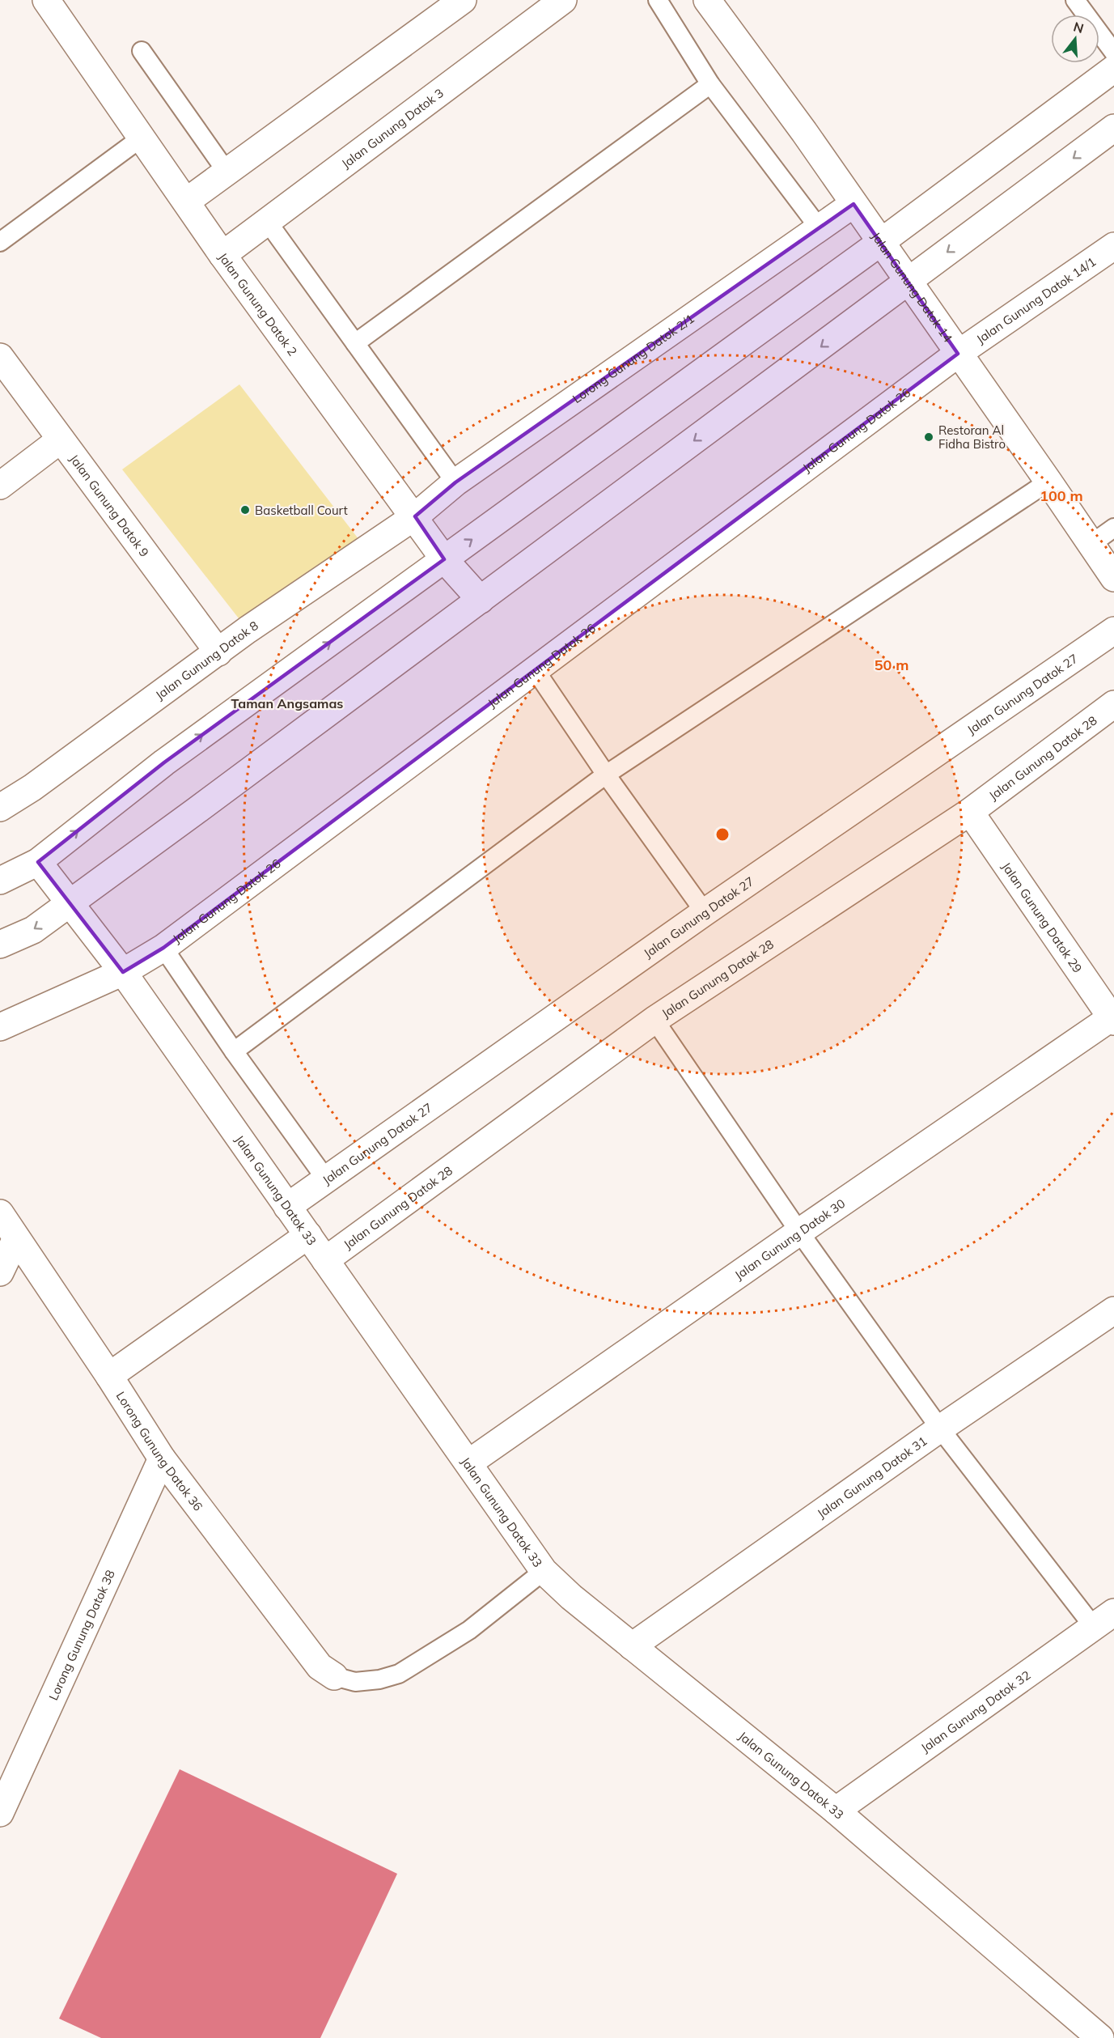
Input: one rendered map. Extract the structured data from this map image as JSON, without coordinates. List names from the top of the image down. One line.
{"streets":{"street":["Jalan Gunung Datok 3","Jalan Gunung Datok 14","Jalan Gunung Datok 14/1","Jalan Gunung Datok 2","Lorong Gunung Datok 2/1","Jalan Gunung Datok 26","Jalan Gunung Datok 9","Jalan Gunung Datok 8","Jalan Gunung Datok 27","Jalan Gunung Datok 28","Jalan Gunung Datok 29","Jalan Gunung Datok 33","Jalan Gunung Datok 30","Lorong Gunung Datok 36","Jalan Gunung Datok 31","Lorong Gunung Datok 38","Jalan Gunung Datok 32"]},"crossings":[["Jalan Gunung Datok 3","Jalan Gunung Datok 2"],["Jalan Gunung Datok 14","Jalan Gunung Datok 14/1"],["Jalan Gunung Datok 14","Lorong Gunung Datok 2/1"],["Jalan Gunung Datok 14","Jalan Gunung Datok 26"],["Jalan Gunung Datok 14/1","Jalan Gunung Datok 26"],["Jalan Gunung Datok 2","Lorong Gunung Datok 2/1"],["Jalan Gunung Datok 2","Jalan Gunung Datok 8"],["Lorong Gunung Datok 2/1","Jalan Gunung Datok 8"],["Jalan Gunung Datok 26","Jalan Gunung Datok 33"],["Jalan Gunung Datok 9","Jalan Gunung Datok 8"],["Jalan Gunung Datok 27","Jalan Gunung Datok 33"],["Jalan Gunung Datok 28","Jalan Gunung Datok 29"],["Jalan Gunung Datok 28","Jalan Gunung Datok 33"],["Jalan Gunung Datok 29","Jalan Gunung Datok 30"],["Jalan Gunung Datok 33","Jalan Gunung Datok 30"],["Jalan Gunung Datok 33","Jalan Gunung Datok 31"],["Jalan Gunung Datok 33","Jalan Gunung Datok 32"],["Lorong Gunung Datok 36","Lorong Gunung Datok 38"]],"districts":["Taman Angsamas"],"places":["Restoran Al Fidha Bistro","Basketball Court"],"north":"top","rings":["100 m","50 m"]}
